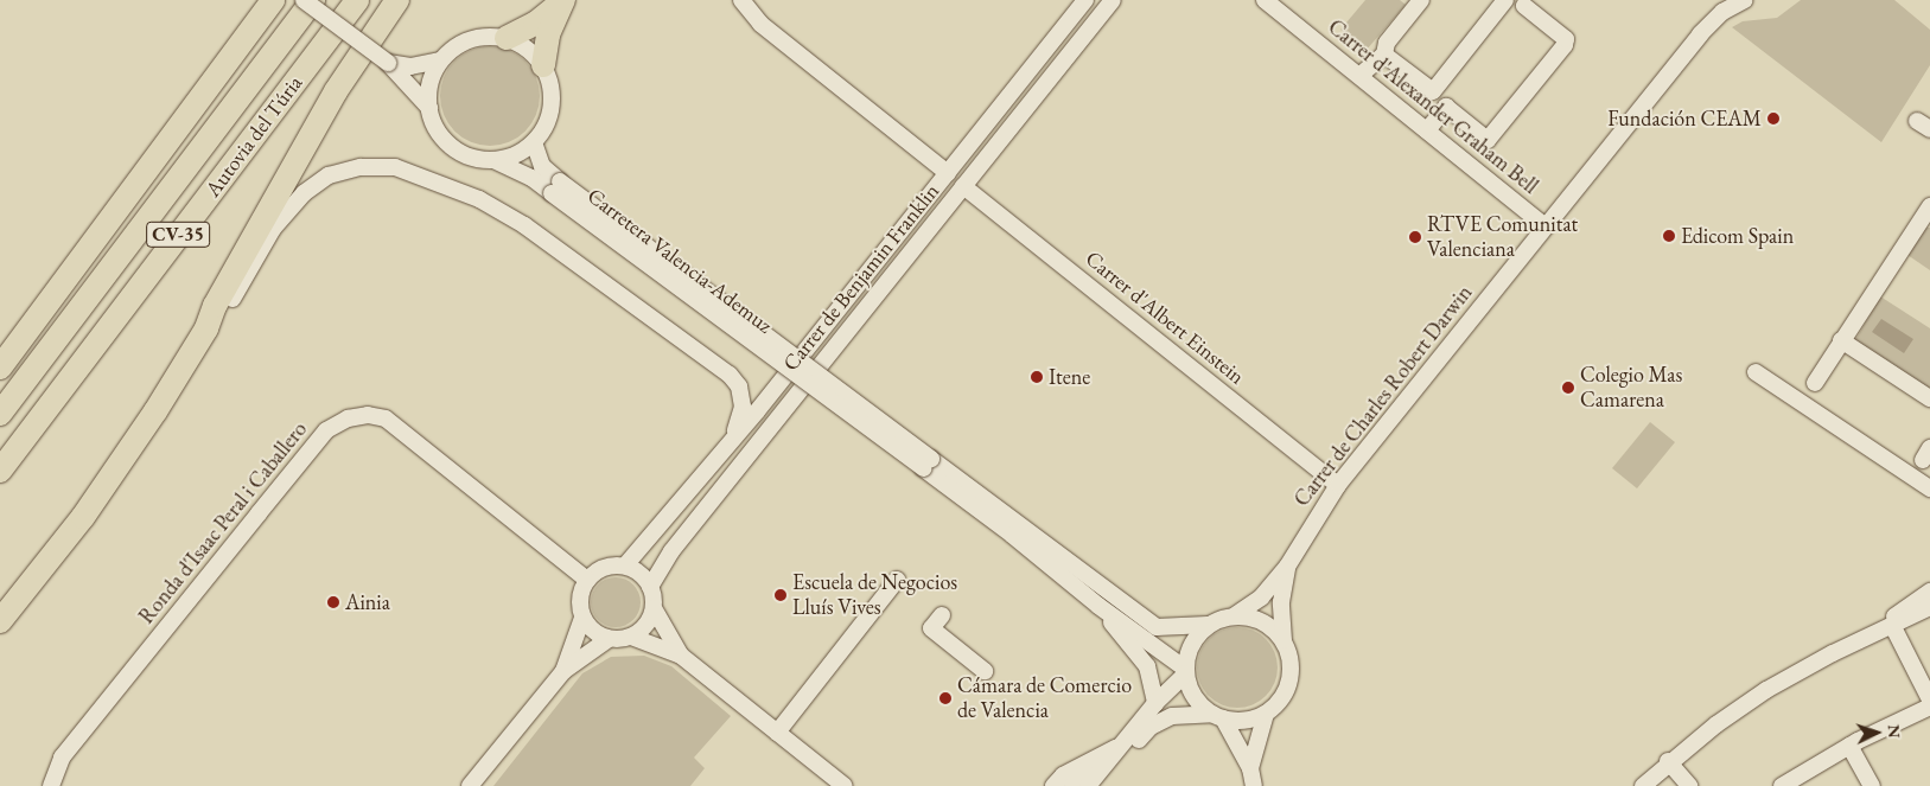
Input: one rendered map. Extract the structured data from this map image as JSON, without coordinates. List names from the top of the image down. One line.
{"streets":{"highway":["Autovia del Túria","CV-35"],"street":["Carrer d'Alexander Graham Bell","Carretera Valencia-Ademuz","Carrer de Benjamin Franklin","Carrer d'Albert Einstein","Carrer de Charles Robert Darwin","Ronda d'Isaac Peral i Caballero"]},"crossings":[["Carrer d'Alexander Graham Bell","Carrer de Charles Robert Darwin"],["Carrer de Benjamin Franklin","Carrer d'Albert Einstein"],["Carrer de Benjamin Franklin","Ronda d'Isaac Peral i Caballero"],["Carrer d'Albert Einstein","Carrer de Charles Robert Darwin"]],"places":["Fundación CEAM","Edicom Spain","RTVE Comunitat Valenciana","Itene","Colegio Mas Camarena","Escuela de Negocios Lluís Vives","Ainia","Cámara de Comercio de Valencia"],"north":"right"}
